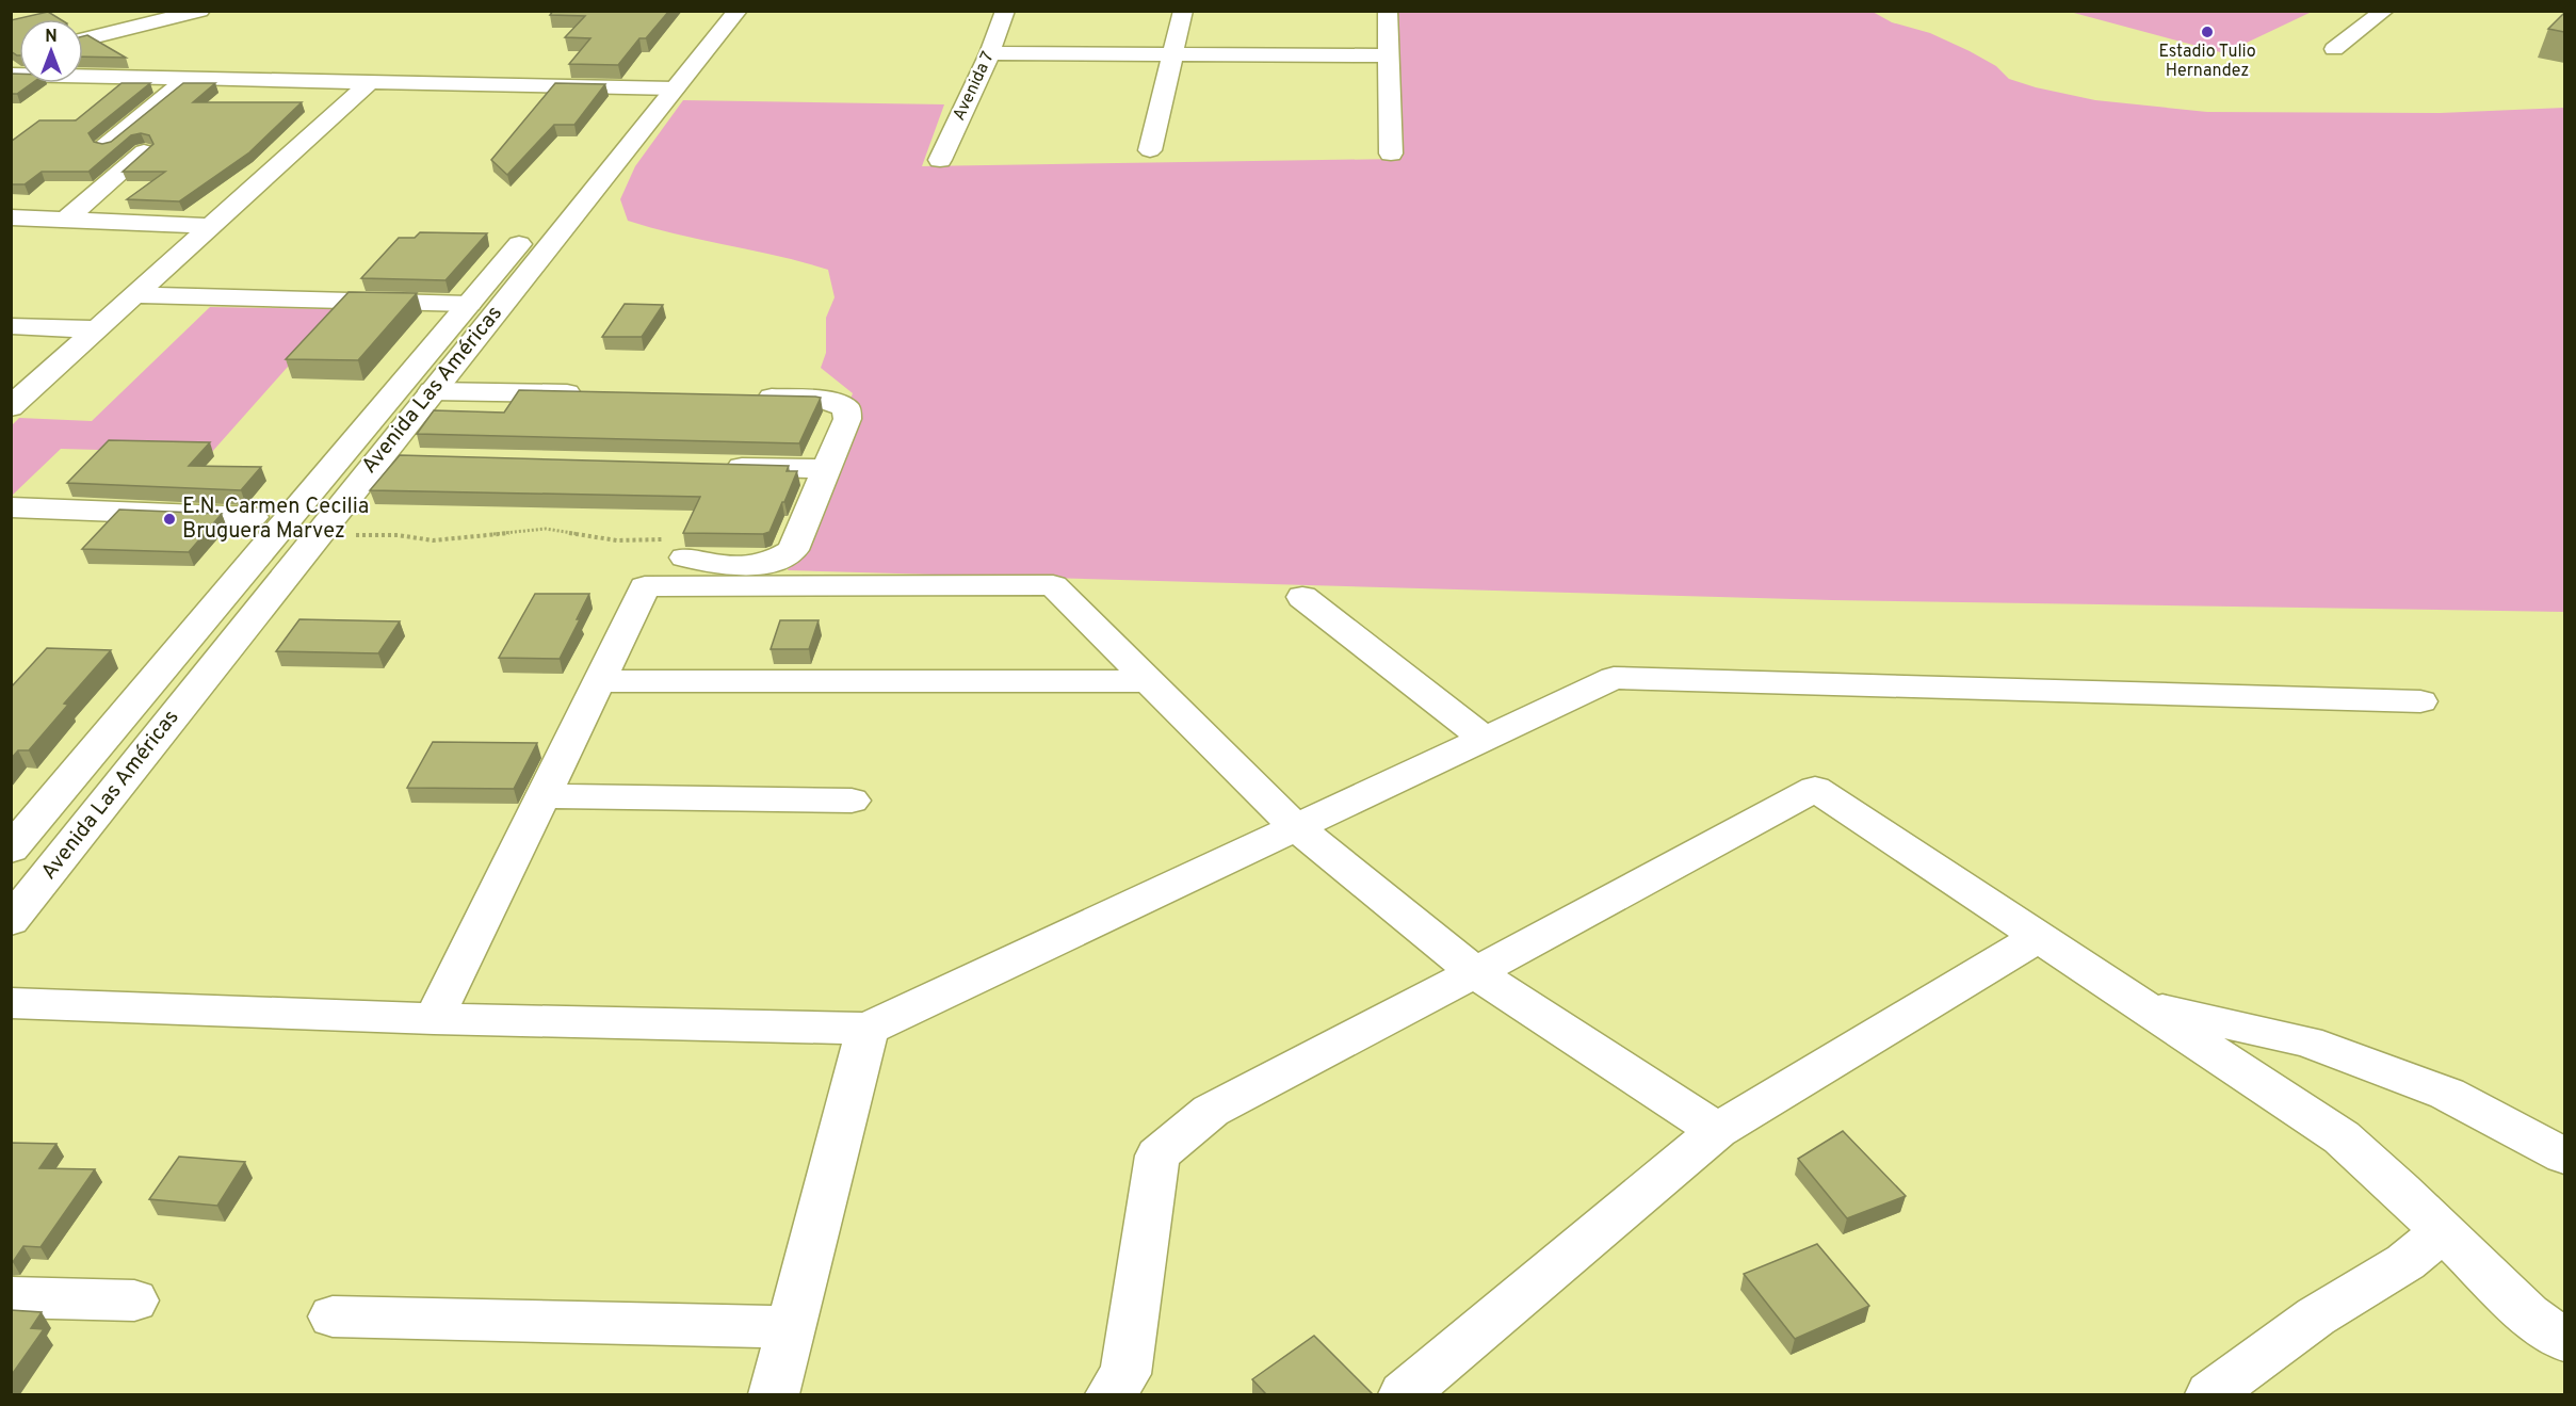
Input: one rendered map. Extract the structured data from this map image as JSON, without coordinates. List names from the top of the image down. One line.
{"streets":{"street":["Avenida 7","Avenida Las Américas"]},"places":["Estadio Tulio Hernandez","E.N. Carmen Cecilia Bruguera Marvez"],"north":"top"}
